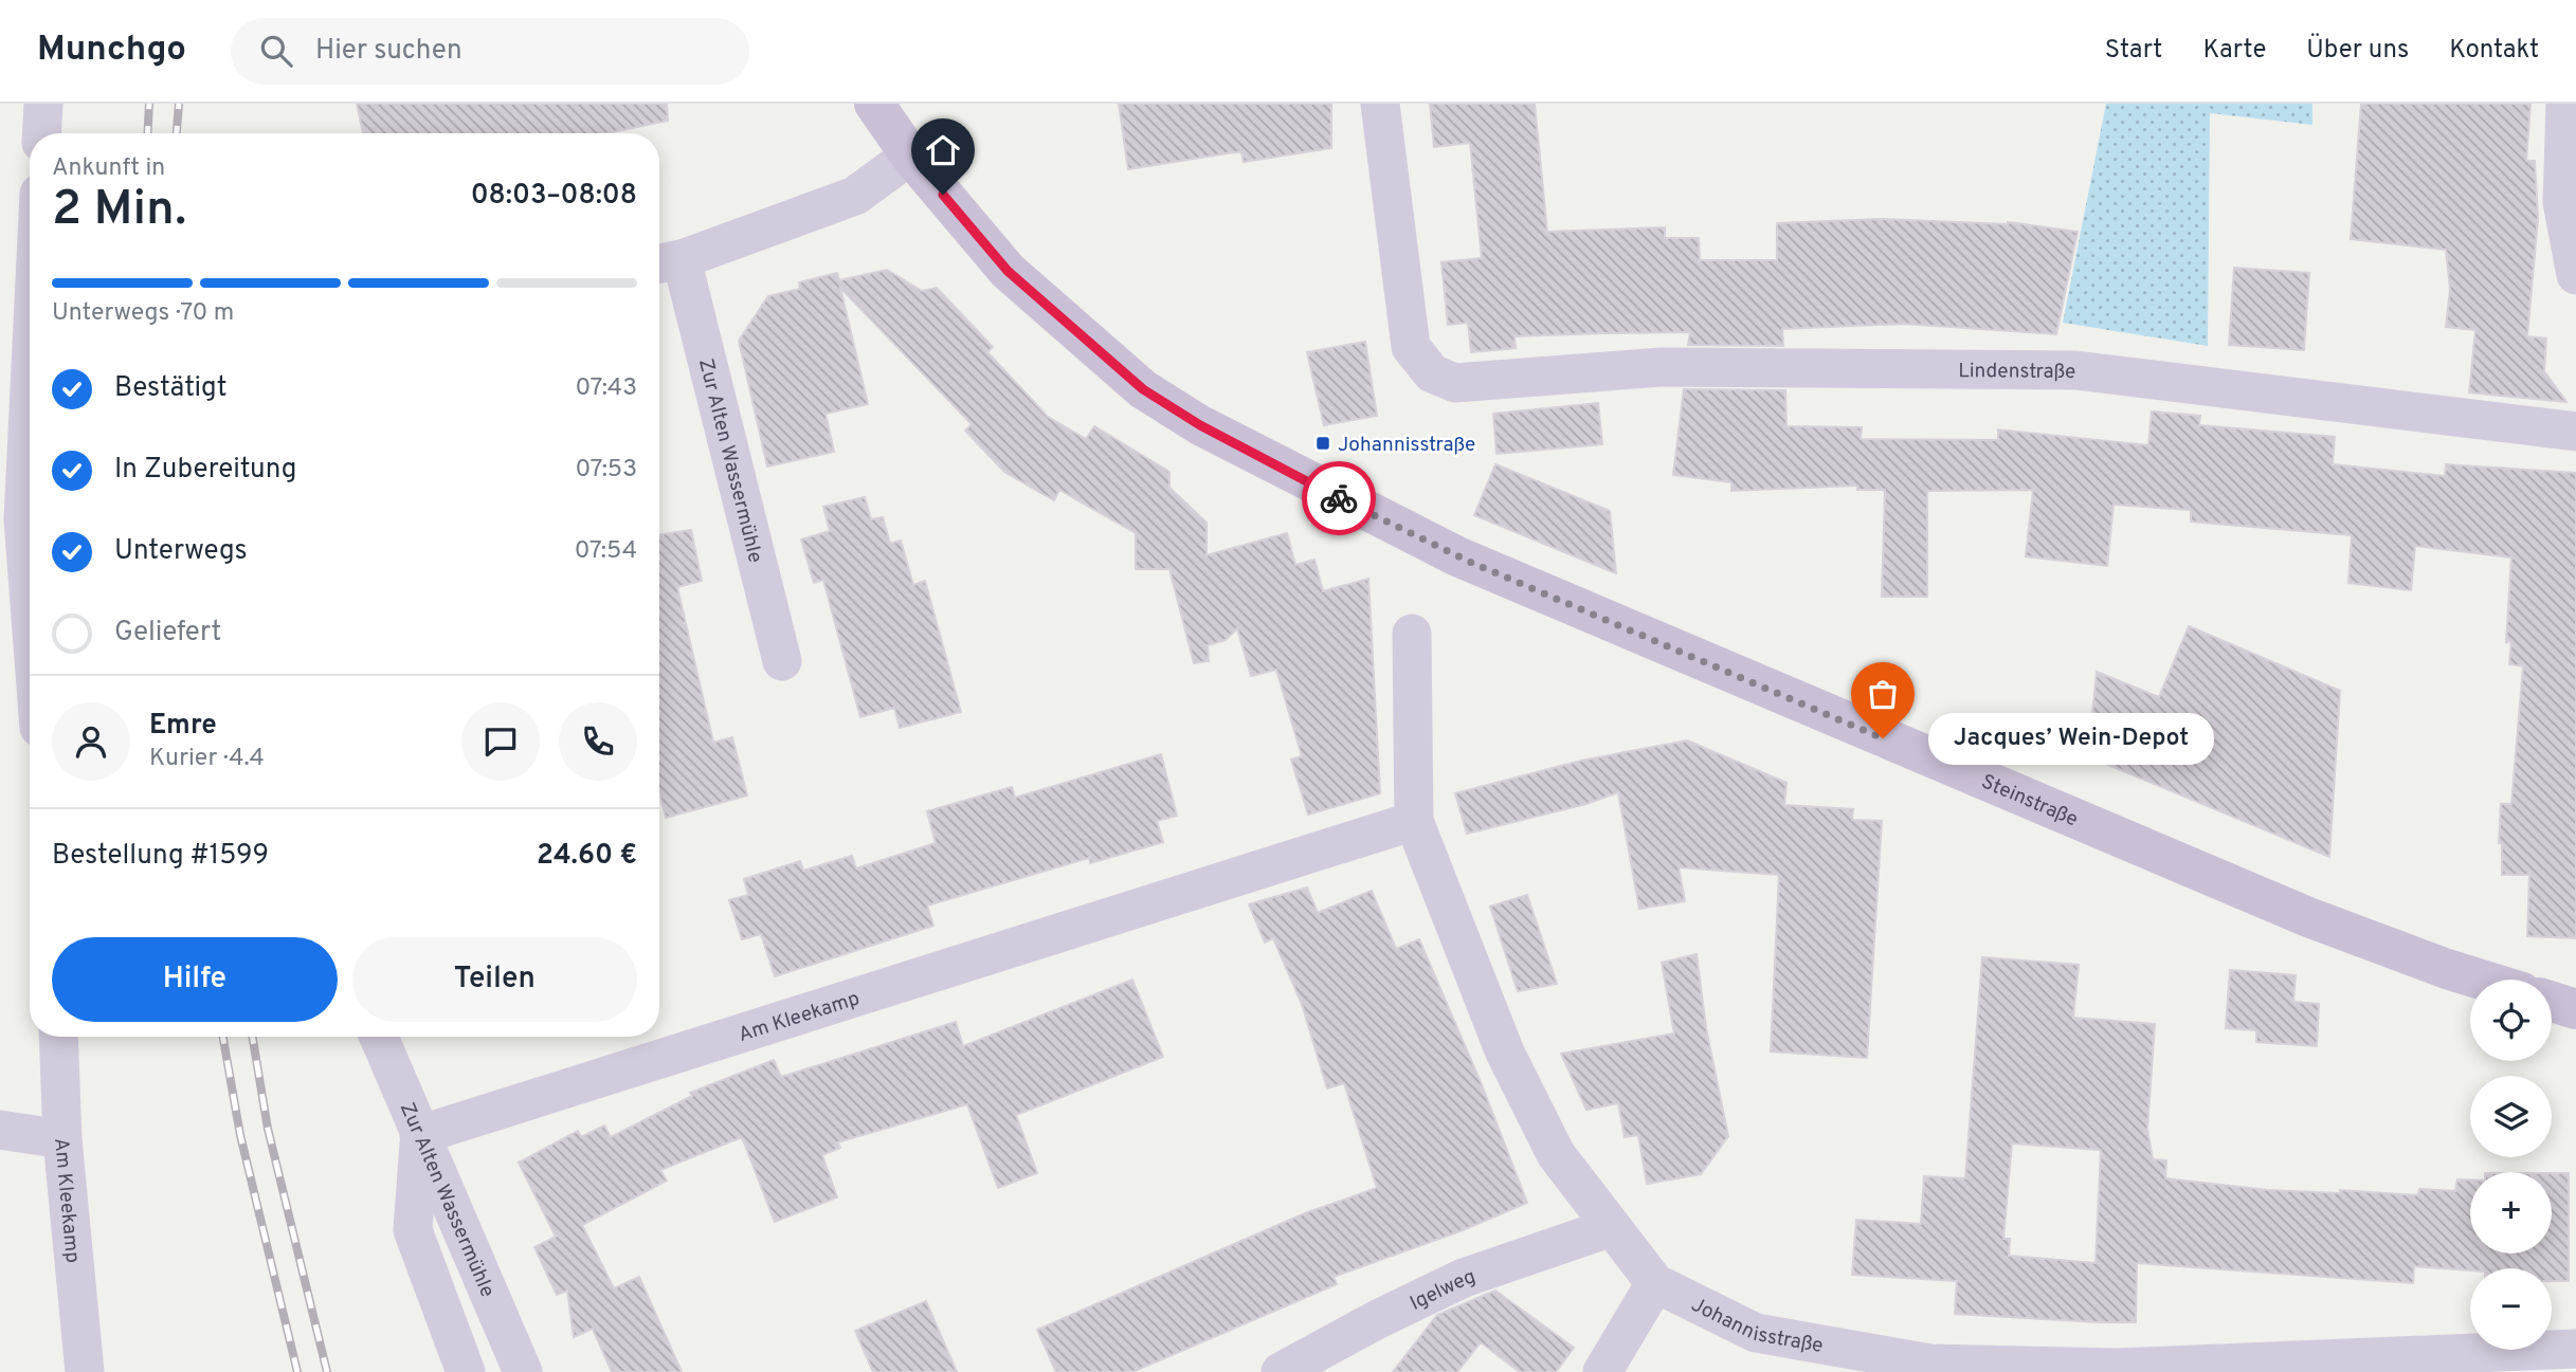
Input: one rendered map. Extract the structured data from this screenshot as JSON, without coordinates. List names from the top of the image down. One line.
{"streets":{"main road":["Steinstraße"],"street":["Lindenstraße","Zur Alten Wassermühle","Am Kleekamp","Igelweg","Johannisstraße"]},"crossings":[["Zur Alten Wassermühle","Steinstraße"],["Zur Alten Wassermühle","Am Kleekamp"],["Am Kleekamp","Johannisstraße"],["Igelweg","Johannisstraße"]],"places":{"transit":["Johannisstraße"],"other":["Jacques’ Wein-Depot"]},"page":{"header":"Munchgo","search":"Hier suchen","nav":["Start","Karte","Über uns","Kontakt"],"heading":["2 Min.","Ankunft in","08:03–08:08"],"panel":["Emre","Kurier · 4.4","Bestellung #1599","24.60 €"],"bar":"Unterwegs · 70 m","list":[["Bestätigt","07:43"],["In Zubereitung","07:53"],["Unterwegs","07:54"],"Geliefert"],"bubble":"Jacques’ Wein-Depot","buttons":["Hilfe","Teilen"],"map_buttons":["+","−"]}}
